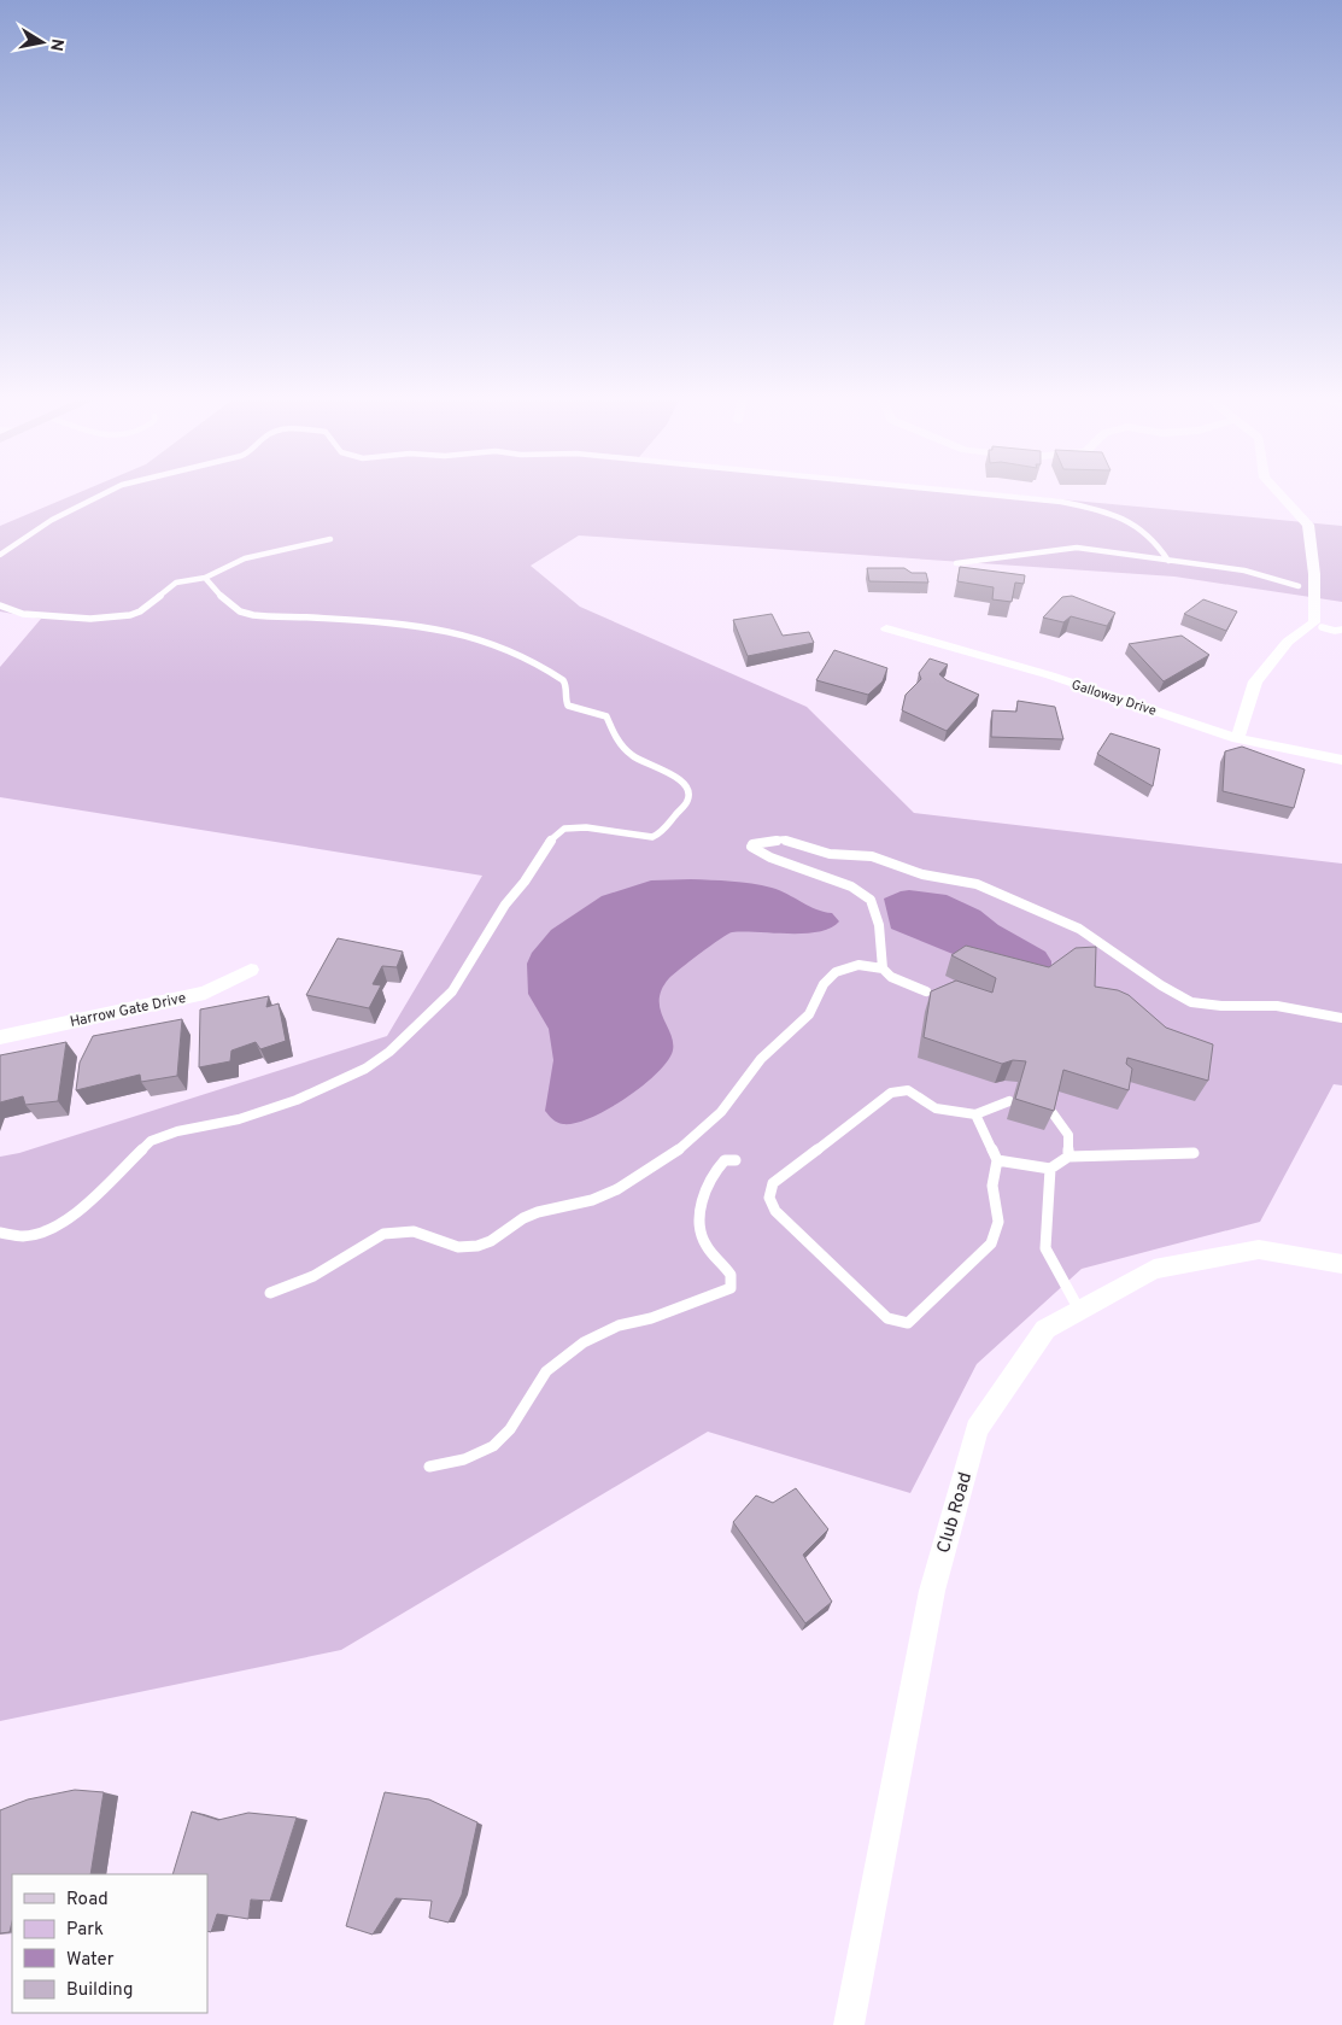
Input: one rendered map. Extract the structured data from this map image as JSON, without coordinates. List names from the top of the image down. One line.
{"streets":{"street":["Galloway Drive","Harrow Gate Drive","Club Road"]},"legend":["Road","Park","Water","Building"],"north":"right"}
